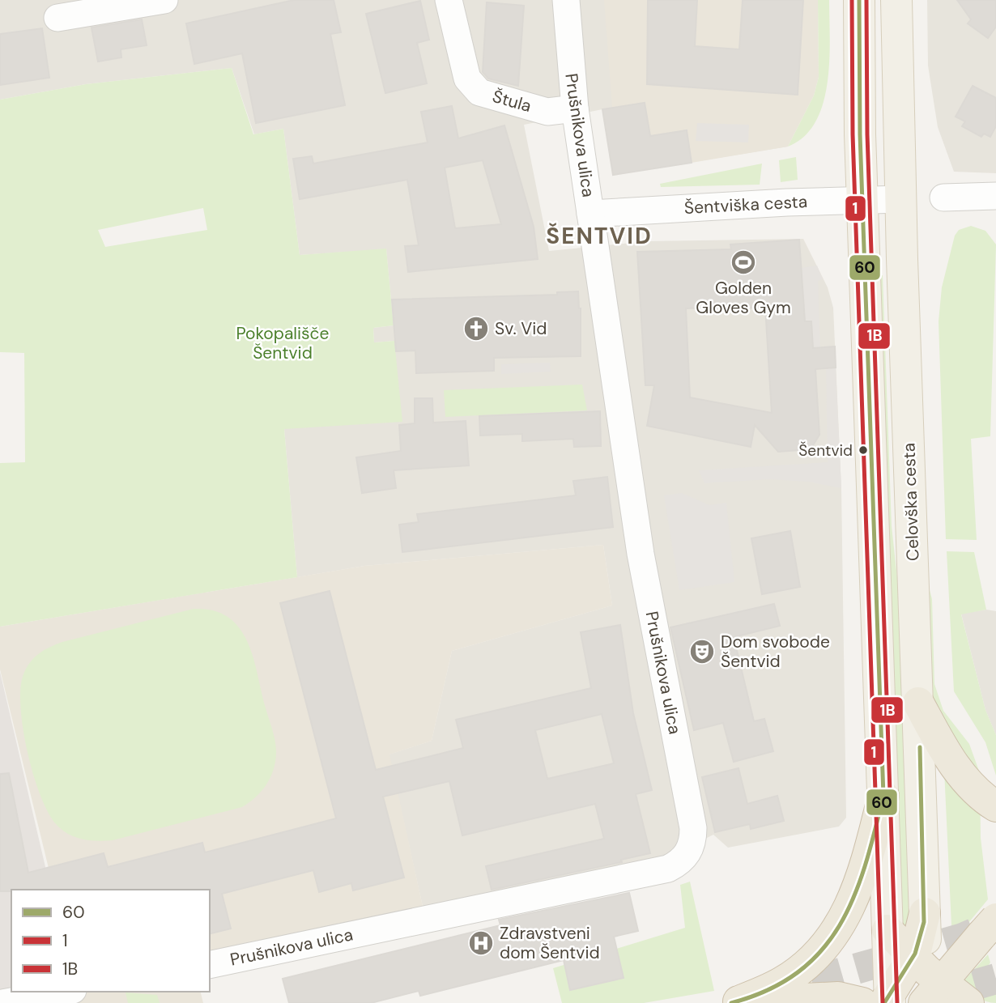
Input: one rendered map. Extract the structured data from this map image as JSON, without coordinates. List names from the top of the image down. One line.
{"streets":{"main road":["Celovška cesta"],"street":["Štula","Prušnikova ulica","Šentviška cesta"]},"crossings":[["Štula","Prušnikova ulica"],["Prušnikova ulica","Šentviška cesta"],["Šentviška cesta","Celovška cesta"]],"districts":["ŠENTVID"],"parks":["Pokopališče Šentvid"],"places":{"sports":["Golden Gloves Gym"],"church":["Sv. Vid"],"other":["Šentvid"],"theatre":["Dom svobode Šentvid"],"hospital":["Zdravstveni dom Šentvid"]},"lines":["transit line 60","transit line 1","transit line 1B"],"legend":["60","1","1B"]}
